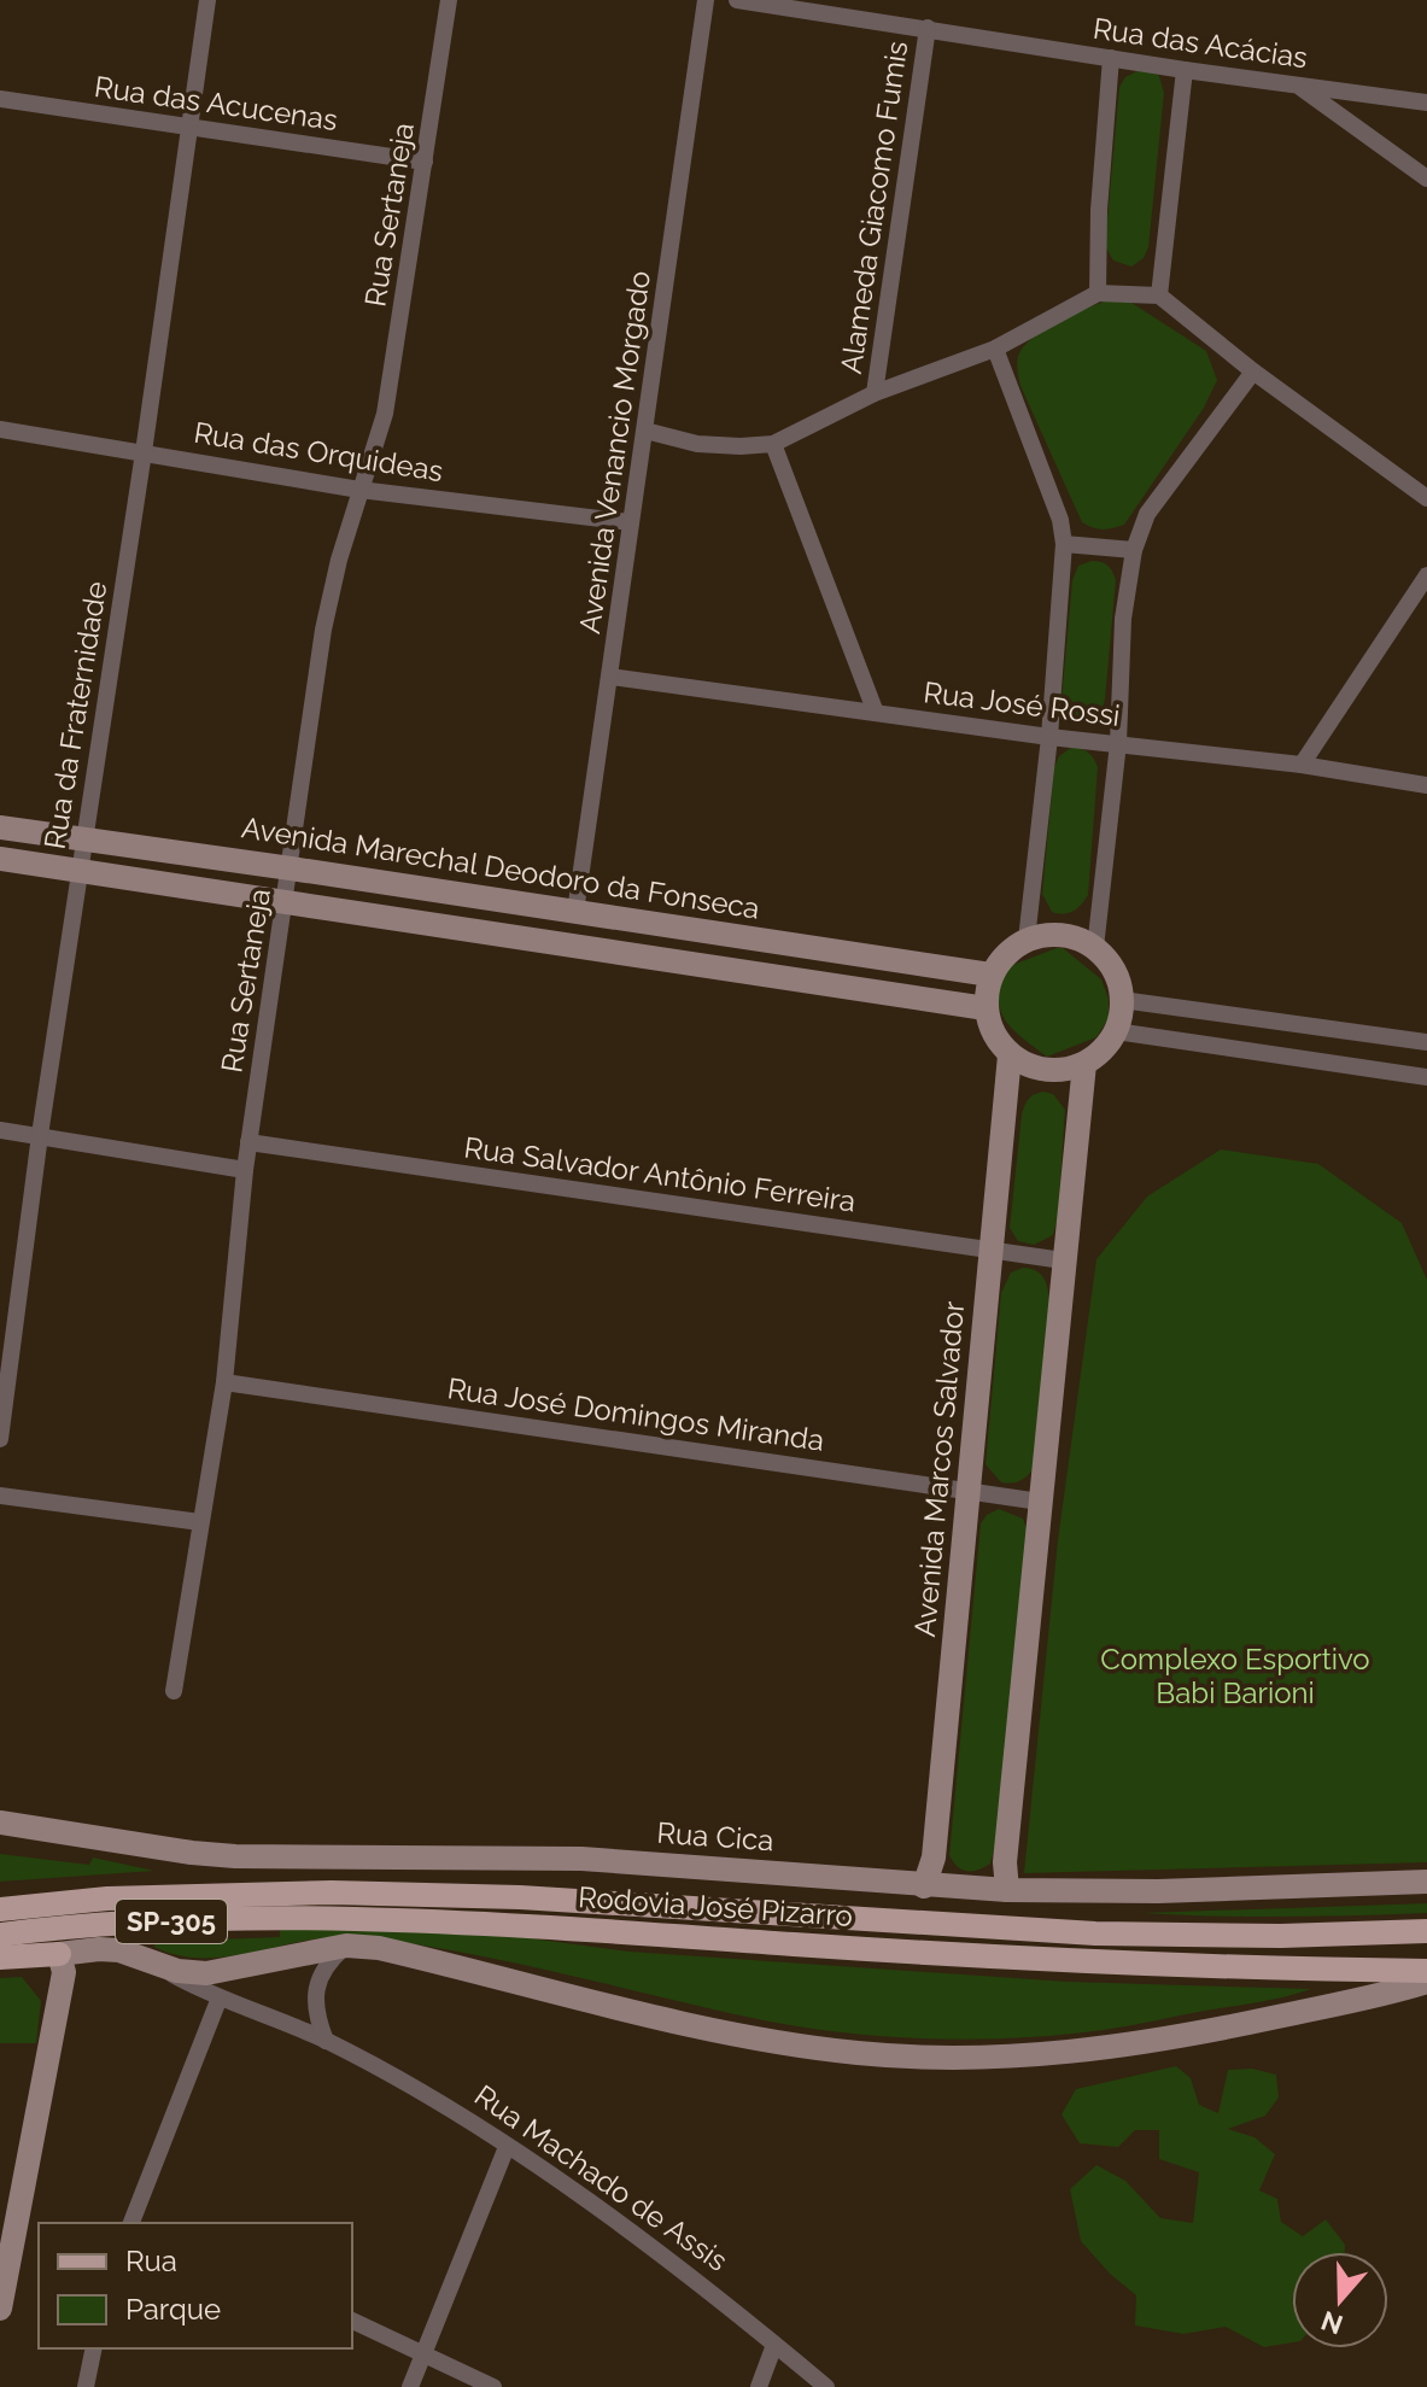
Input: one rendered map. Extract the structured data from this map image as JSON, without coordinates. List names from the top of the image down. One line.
{"streets":{"main road":["Rodovia José Pizarro","SP-305"],"street":["Rua das Acácias","Rua das Acucenas","Alameda Giacomo Fumis","Rua Sertaneja","Rua das Orquideas","Avenida Venancio Morgado","Rua José Rossi","Rua da Fraternidade","Avenida Marechal Deodoro da Fonseca","Rua Salvador Antônio Ferreira","Rua José Domingos Miranda","Avenida Marcos Salvador","Rua Cica","Rua Machado de Assis"]},"crossings":[["Rua das Acácias","Alameda Giacomo Fumis"],["Rua das Acucenas","Rua Sertaneja"],["Rua das Acucenas","Rua da Fraternidade"],["Rua Sertaneja","Rua das Orquideas"],["Rua Sertaneja","Avenida Marechal Deodoro da Fonseca"],["Rua Sertaneja","Rua Salvador Antônio Ferreira"],["Rua Sertaneja","Rua José Domingos Miranda"],["Rua das Orquideas","Avenida Venancio Morgado"],["Rua das Orquideas","Rua da Fraternidade"],["Avenida Venancio Morgado","Rua José Rossi"],["Avenida Venancio Morgado","Avenida Marechal Deodoro da Fonseca"],["Rua da Fraternidade","Avenida Marechal Deodoro da Fonseca"],["Avenida Marechal Deodoro da Fonseca","Avenida Marcos Salvador"],["Rua Salvador Antônio Ferreira","Avenida Marcos Salvador"],["Rua José Domingos Miranda","Avenida Marcos Salvador"],["Avenida Marcos Salvador","Rua Cica"]],"parks":["Complexo Esportivo Babi Barioni"],"legend":["Rua","Parque"],"north":"bottom"}
